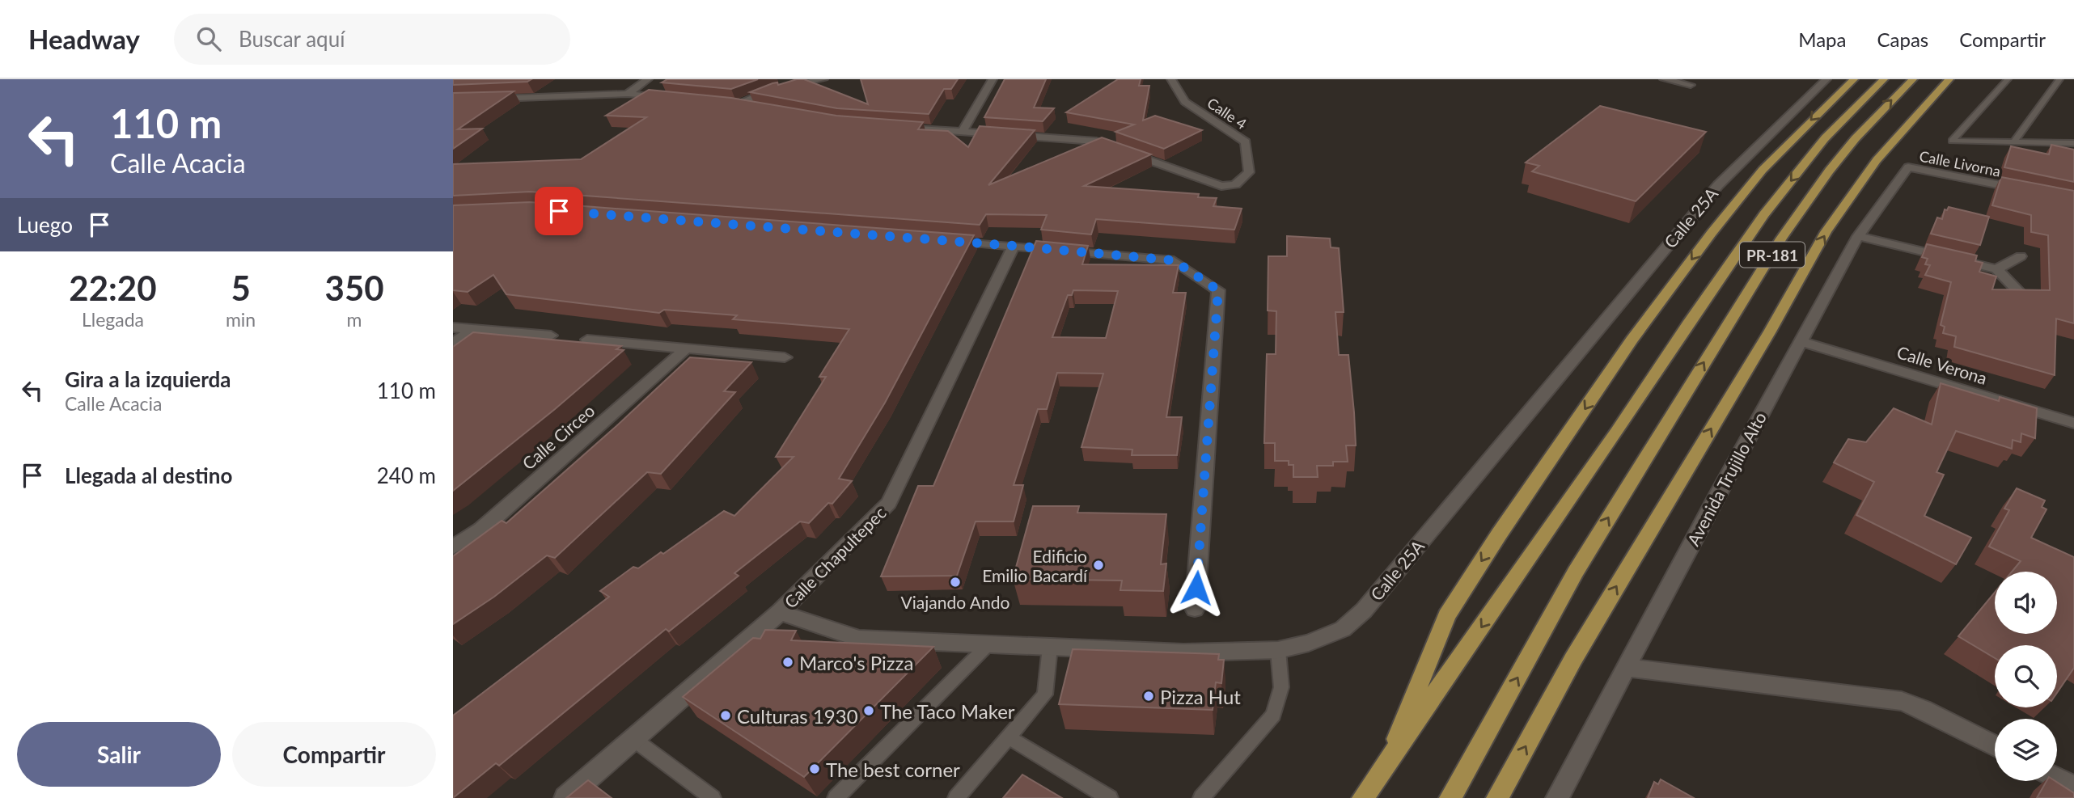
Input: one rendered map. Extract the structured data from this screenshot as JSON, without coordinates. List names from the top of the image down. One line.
{"streets":{"highway":["PR-181"],"street":["Calle 4","Calle Livorna","Calle 25A","Calle Verona","Calle Circeo","Avenida Trujillo Alto","Calle Chapultepec"]},"crossings":[["Calle Livorna","Avenida Trujillo Alto"],["Calle 25A","Calle Chapultepec"],["Calle Verona","Avenida Trujillo Alto"]],"places":["Edificio Emilio Bacardí","Viajando Ando","Marco's Pizza","Pizza Hut","The Taco Maker","Culturas 1930","The best corner"],"page":{"header":"Headway","search":"Buscar aquí","nav":["Mapa","Capas","Compartir"],"turn":["110 m","Calle Acacia"],"then":"Luego","eta":["22:20","Llegada","5","min","350","m"],"list":[{"name":"Gira a la izquierda","note":"Calle Acacia","value":"110 m"},{"name":"Llegada al destino","value":"240 m"}],"buttons":["Salir","Compartir"]}}
